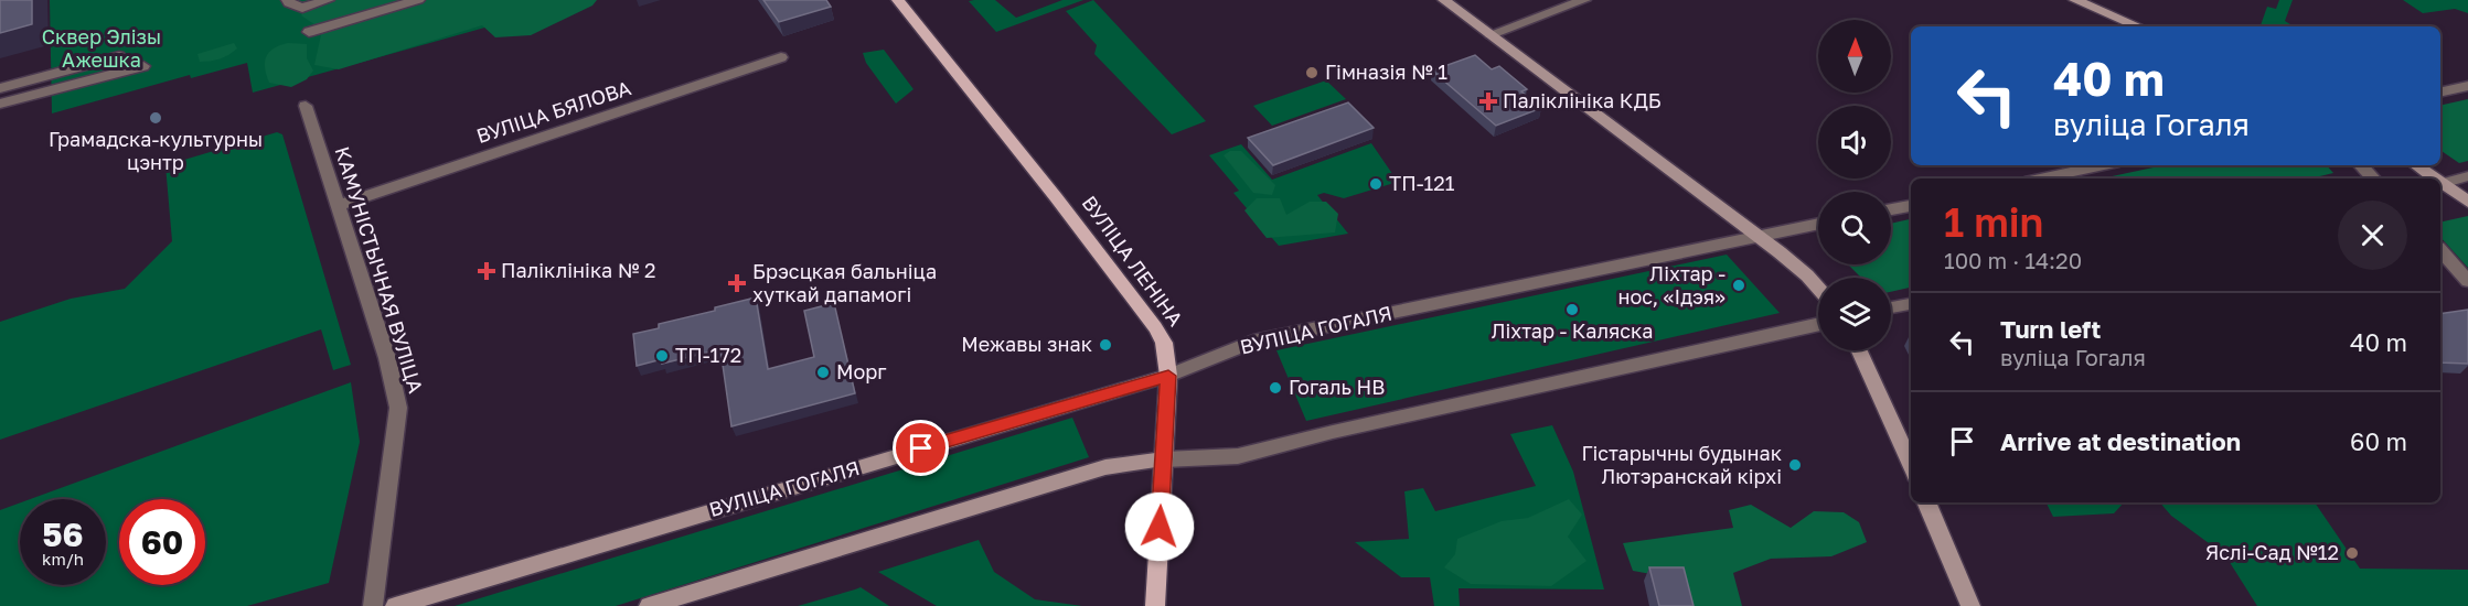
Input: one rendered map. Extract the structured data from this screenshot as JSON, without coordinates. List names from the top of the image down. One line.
{"streets":{"main road":["ВУЛІЦА ЛЕНІНА","ВУЛІЦА ГОГАЛЯ"],"street":["ВУЛІЦА БЯЛОВА","КАМУНІСТЫЧНАЯ ВУЛІЦА"]},"crossings":[["ВУЛІЦА БЯЛОВА","КАМУНІСТЫЧНАЯ ВУЛІЦА"],["ВУЛІЦА ЛЕНІНА","ВУЛІЦА ГОГАЛЯ"]],"parks":["Сквер Элізы Ажешка"],"places":{"other":["Гімназія № 1","Грамадска-культурны цэнтр","ТП-121","Ліхтар - нос, «Ідэя»","Ліхтар - Каляска","Межавы знак","ТП-172","Морг","Гогаль НВ","Гістарычны будынак Лютэранскай кірхі","Яслі-Сад №12"],"health":["Паліклініка КДБ","Паліклініка № 2","Брэсцкая бальніца хуткай дапамогі"]},"north":"top","page":{"turn":["40 m","вуліца Гогаля"],"heading":["1 min","100 m · 14:20"],"list":[{"name":"Turn left","note":"вуліца Гогаля","value":"40 m"},{"name":"Arrive at destination","value":"60 m"}],"speed":"56 km/h","limit":"60"}}
